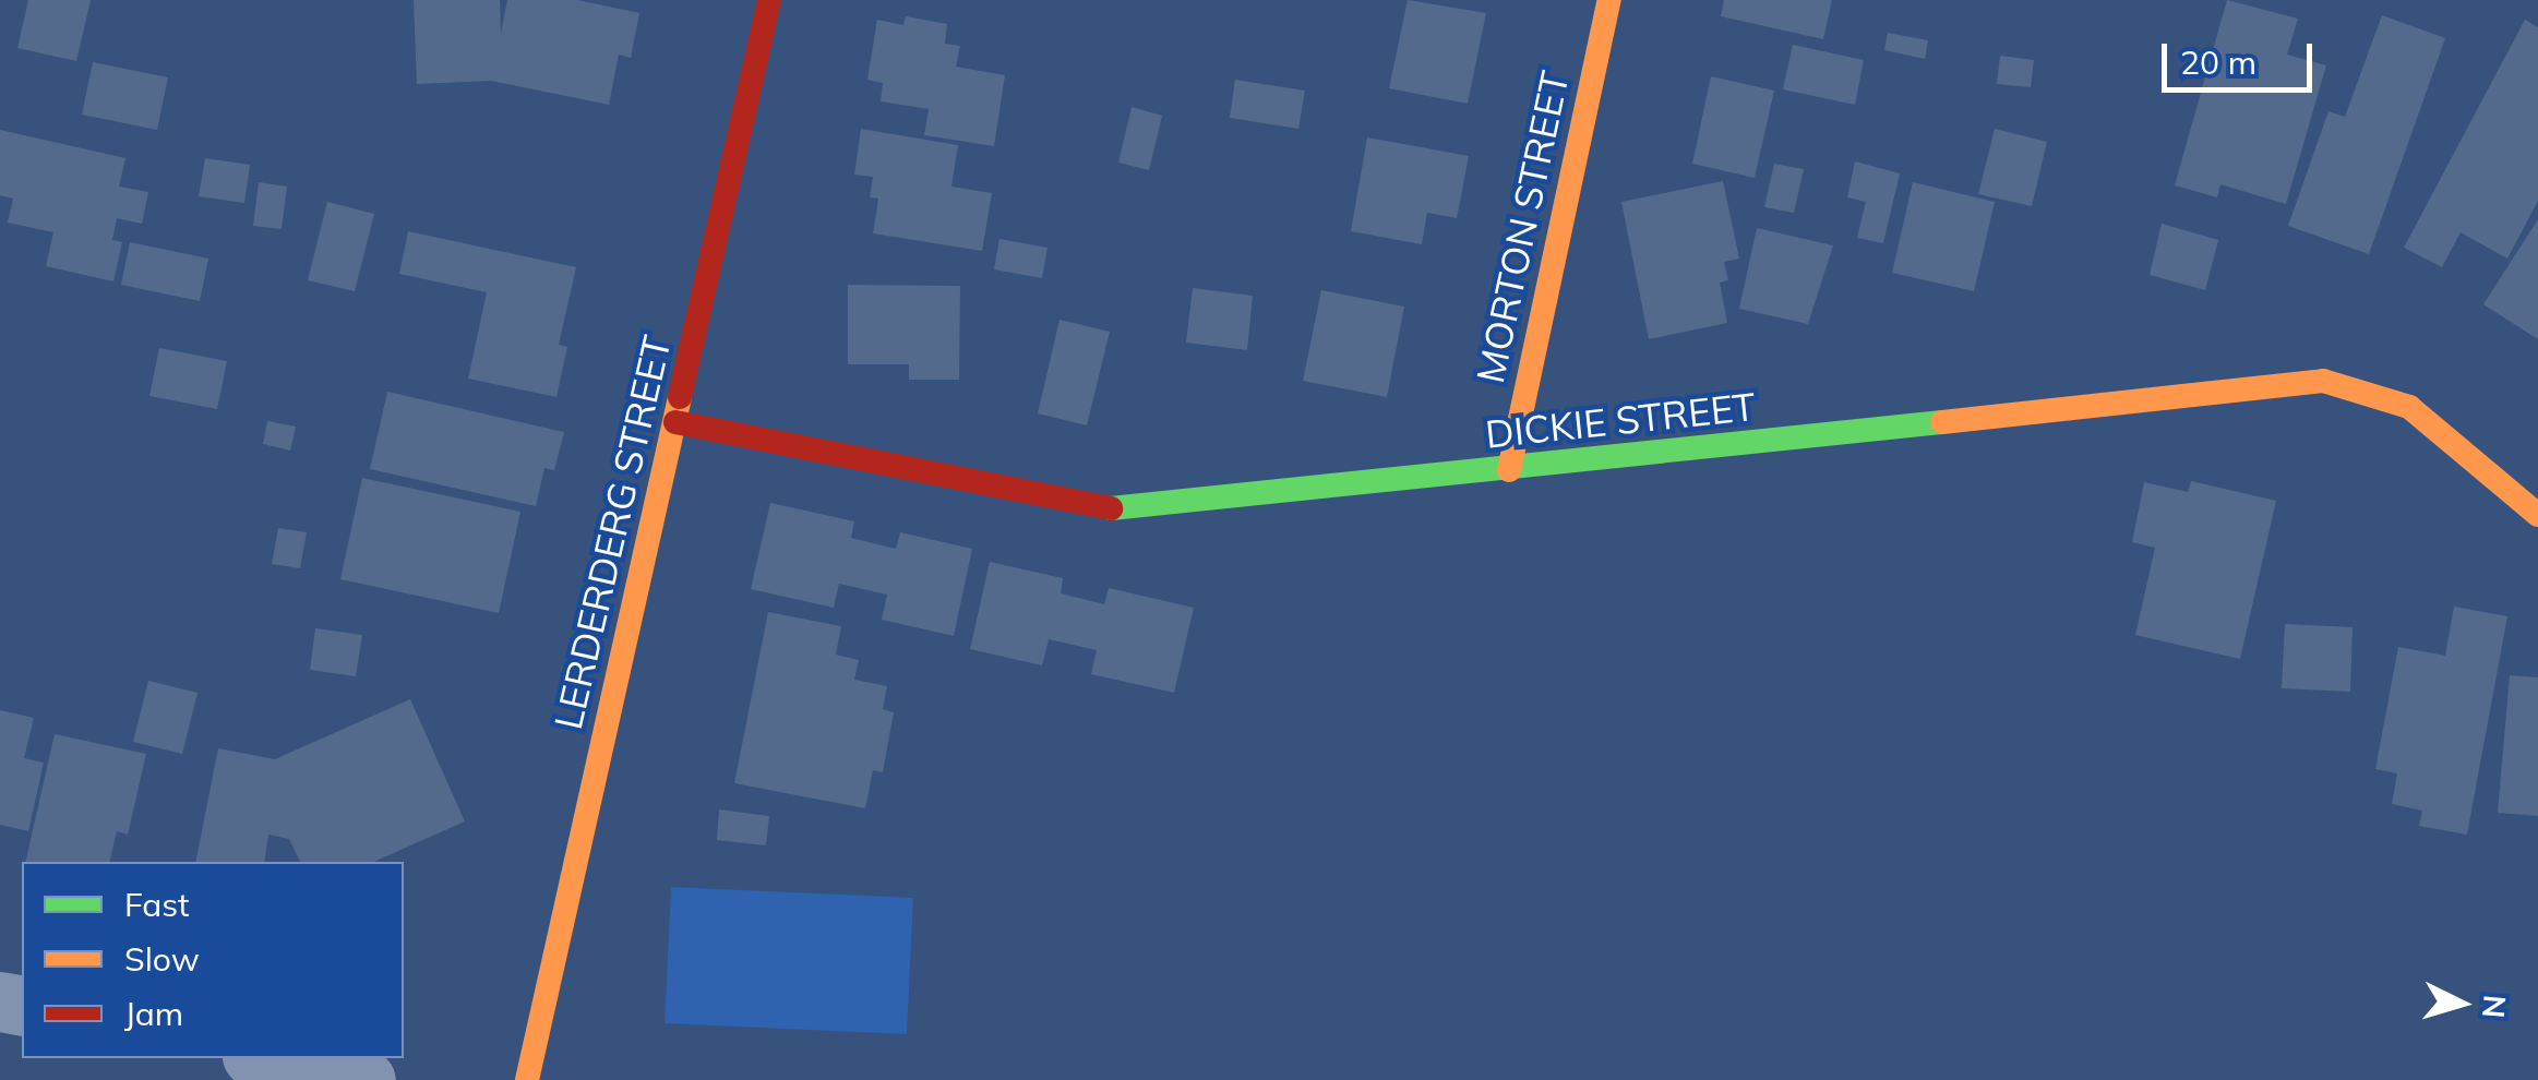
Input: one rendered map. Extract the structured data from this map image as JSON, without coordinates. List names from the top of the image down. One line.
{"streets":{"street":["MORTON STREET","DICKIE STREET","LERDERDERG STREET"]},"crossings":[["MORTON STREET","DICKIE STREET"],["DICKIE STREET","LERDERDERG STREET"]],"legend":["Fast","Slow","Jam"],"scale_bar":"20 m","north":"right"}
